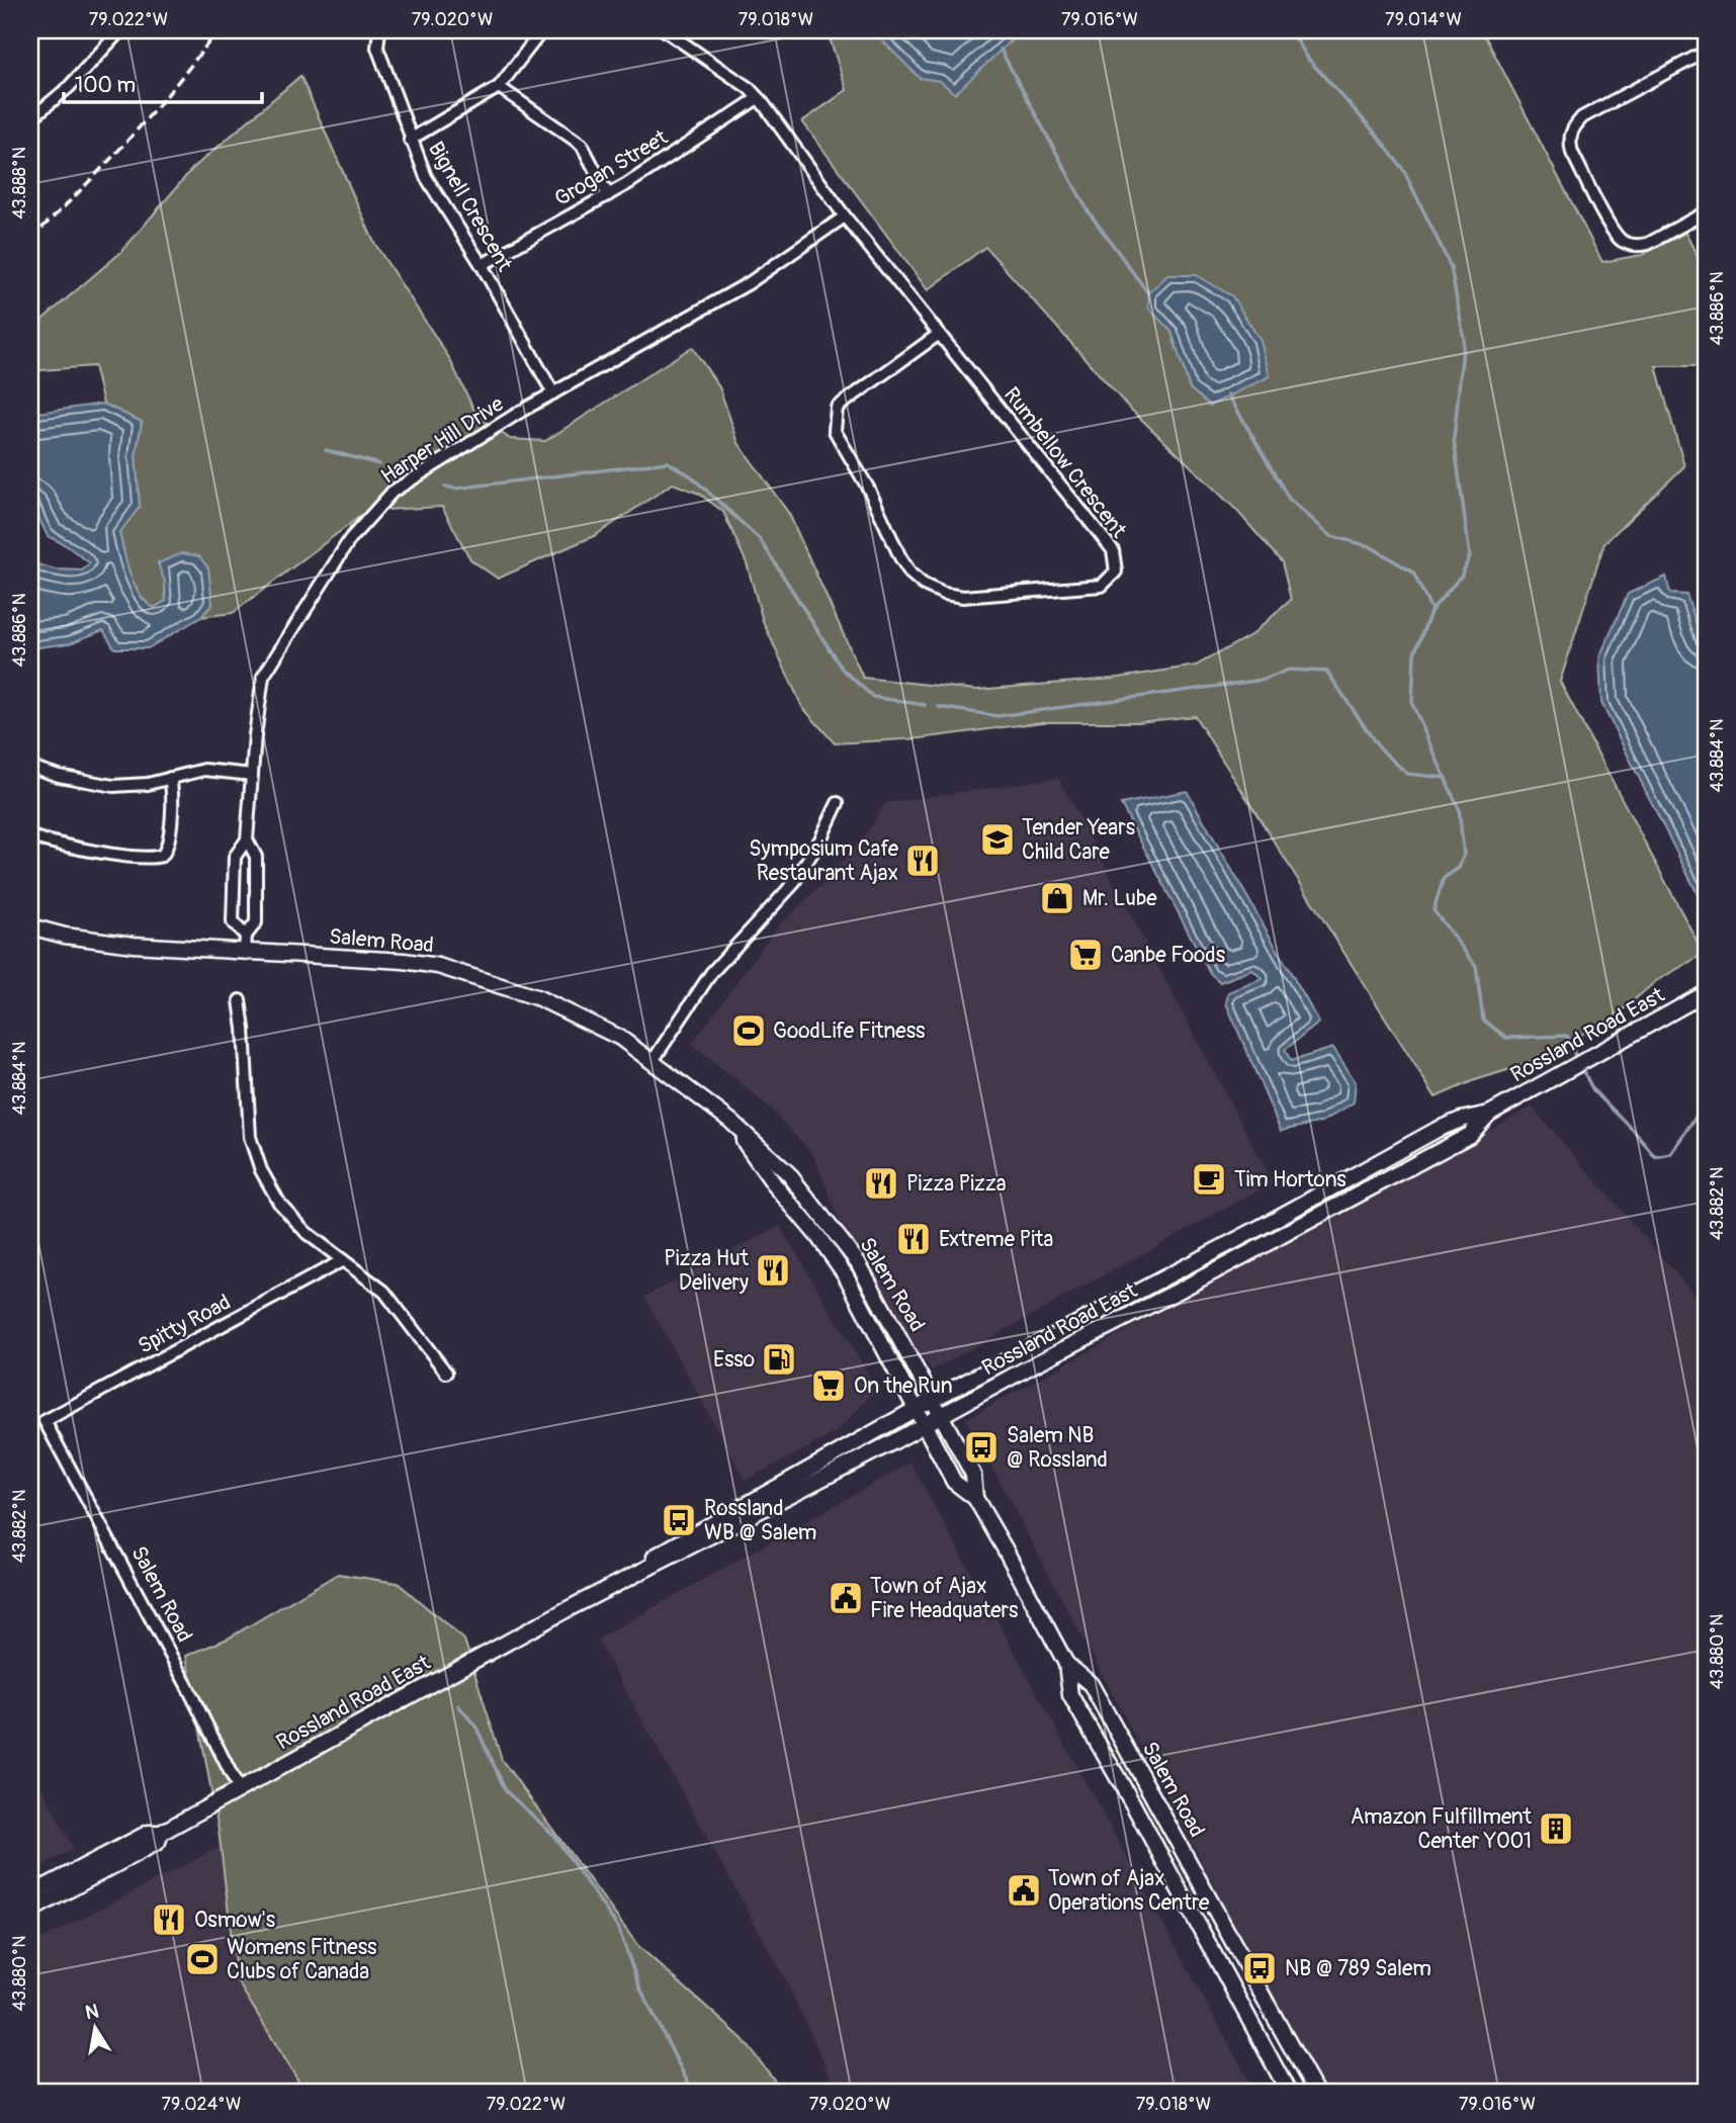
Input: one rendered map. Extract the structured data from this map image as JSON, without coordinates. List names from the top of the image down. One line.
{"streets":{"main road":["Salem Road","Rossland Road East"],"street":["Grogan Street","Bignell Crescent","Harper Hill Drive","Rumbellow Crescent","Spitty Road"]},"crossings":[["Grogan Street","Bignell Crescent"],["Bignell Crescent","Harper Hill Drive"],["Harper Hill Drive","Rumbellow Crescent"],["Harper Hill Drive","Salem Road"],["Salem Road","Rossland Road East"],["Salem Road","Spitty Road"]],"places":{"school or university":["Tender Years Child Care"],"restaurant":["Symposium Cafe Restaurant Ajax","Pizza Pizza","Extreme Pita","Pizza Hut Delivery","Osmow's"],"shop":["Mr. Lube"],"supermarket":["Canbe Foods","On the Run"],"sports":["GoodLife Fitness","Womens Fitness Clubs of Canada"],"cafe":["Tim Hortons"],"fuel station":["Esso"],"bus stop":["Salem NB @ Rossland","Rossland WB @ Salem","NB @ 789 Salem"],"public building":["Town of Ajax Fire Headquaters","Town of Ajax Operations Centre"],"building":["Amazon Fulfillment Center YOO1"]},"scale_bar":"100 m","north":"top","coordinates":["79.022°W","79.020°W","79.018°W","79.016°W","79.014°W","43.888°N","43.886°N","43.884°N","43.882°N","43.880°N","79.024°W"]}
